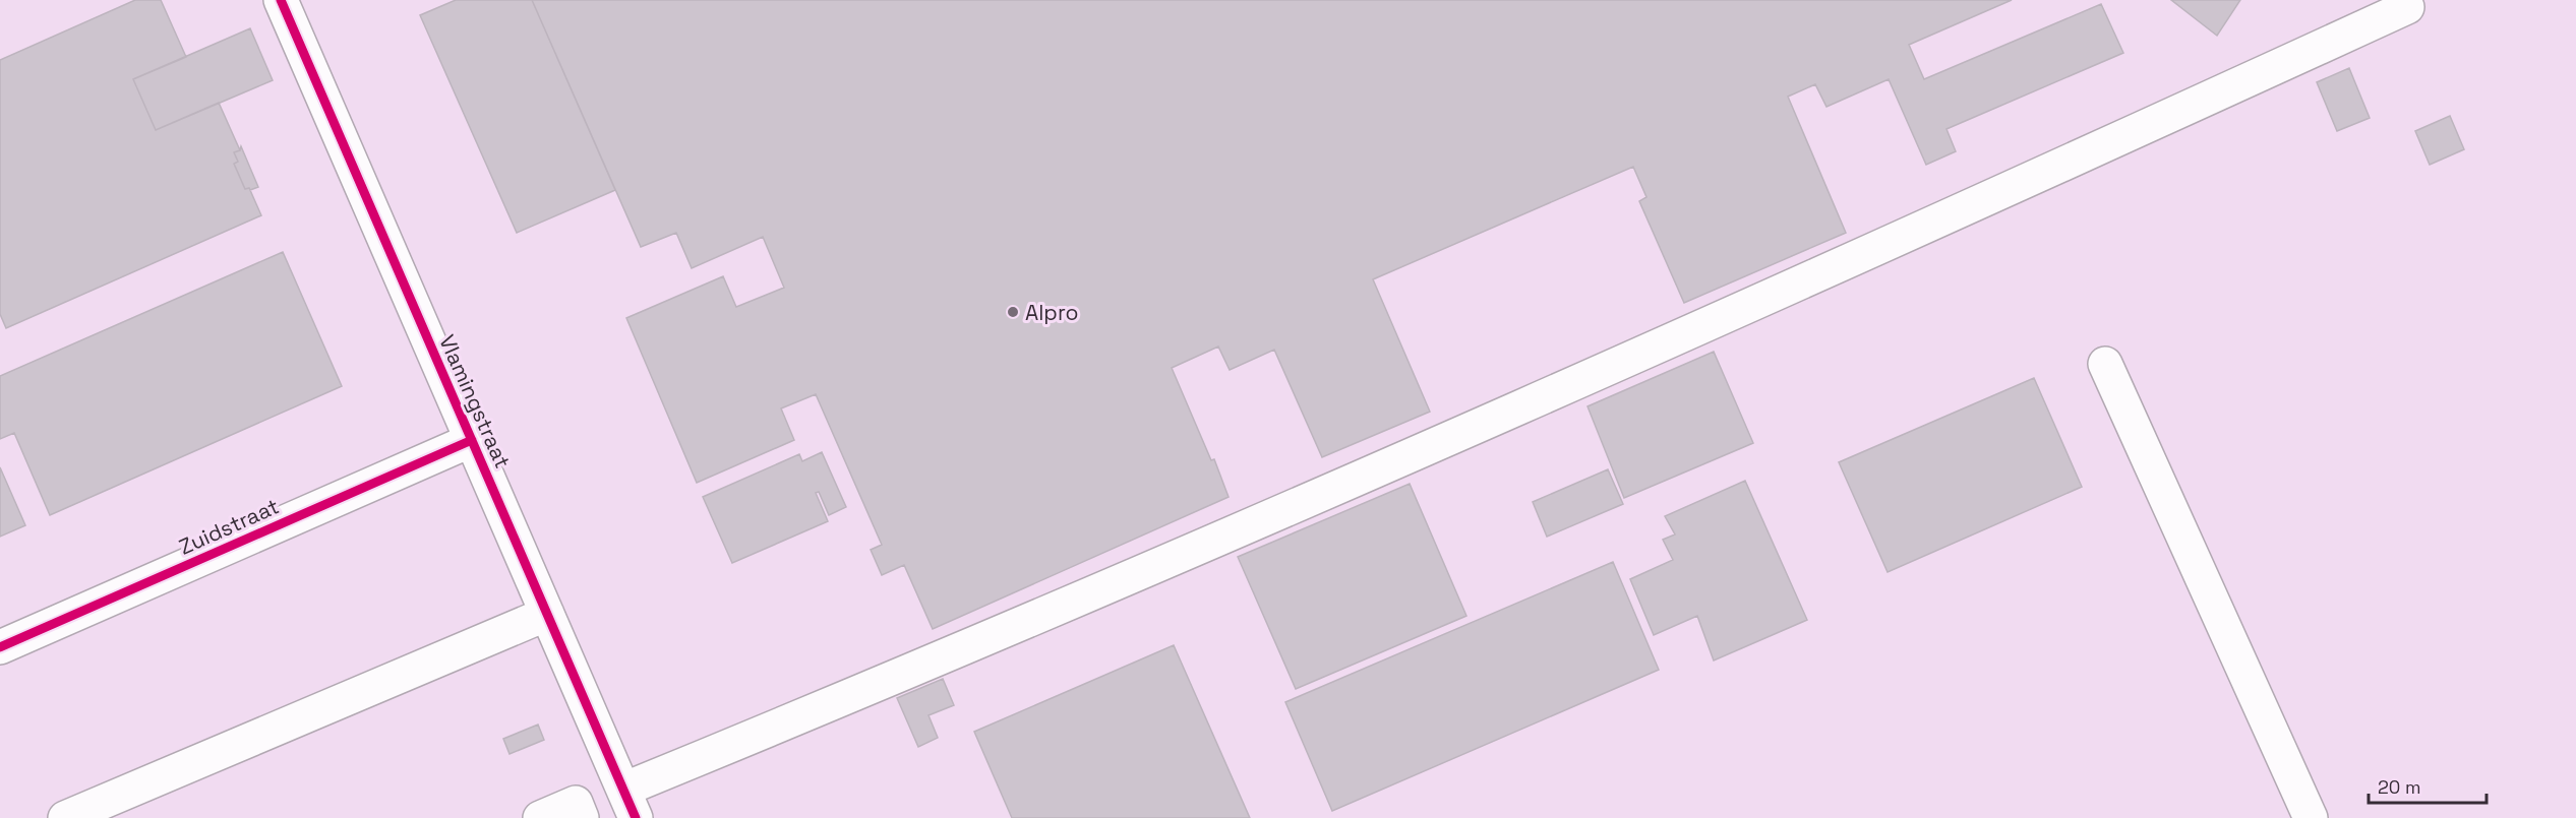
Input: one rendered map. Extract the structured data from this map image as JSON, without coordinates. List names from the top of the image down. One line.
{"streets":{"street":["Vlamingstraat","Zuidstraat"]},"crossings":[["Vlamingstraat","Zuidstraat"]],"places":["Alpro"],"scale_bar":"20 m"}
